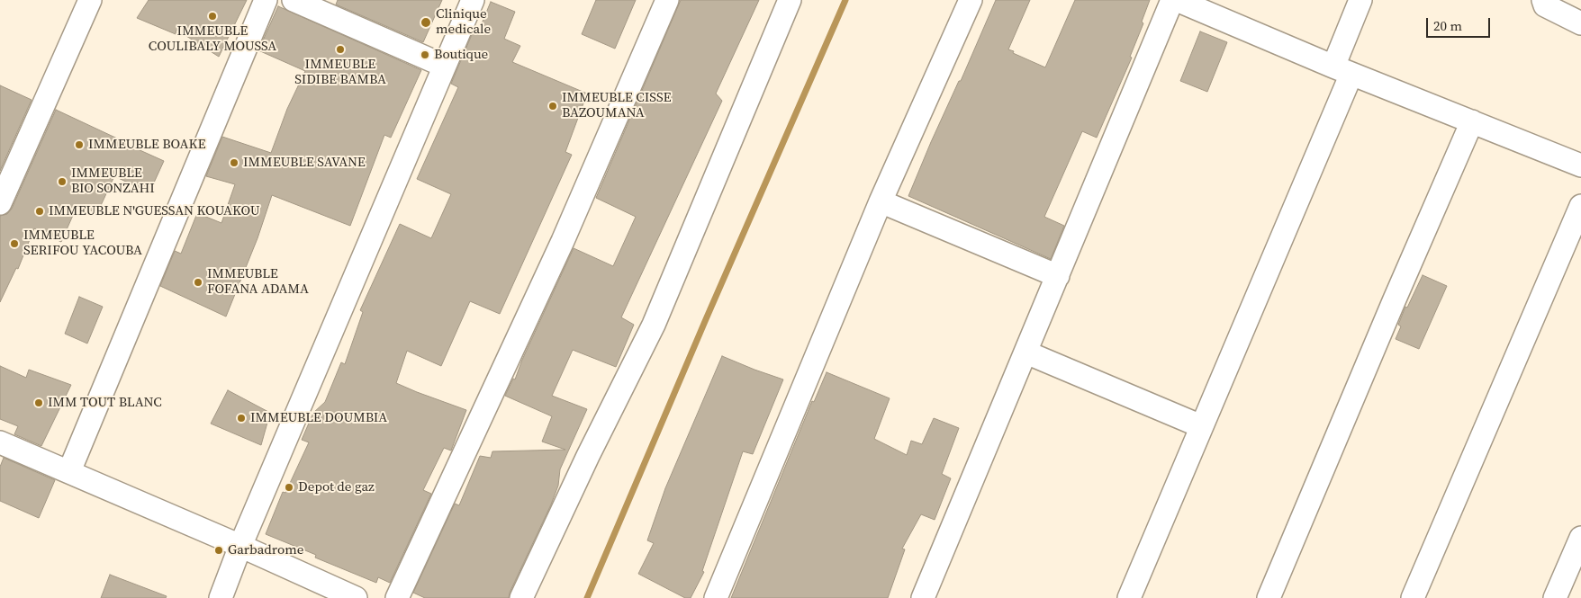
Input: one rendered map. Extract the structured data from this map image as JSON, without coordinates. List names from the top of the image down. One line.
{"places":["IMMEUBLE COULIBALY MOUSSA","Clinique medicale","IMMEUBLE SIDIBE BAMBA","Boutique","IMMEUBLE CISSE BAZOUMANA","IMMEUBLE BOAKE","IMMEUBLE SAVANE","IMMEUBLE BIO SONZAHI","IMMEUBLE N'GUESSAN KOUAKOU","IMMEUBLE SERIFOU YACOUBA","IMMEUBLE FOFANA ADAMA","IMM TOUT BLANC","IMMEUBLE DOUMBIA","Depot de gaz","Garbadrome"],"scale_bar":"20 m"}
